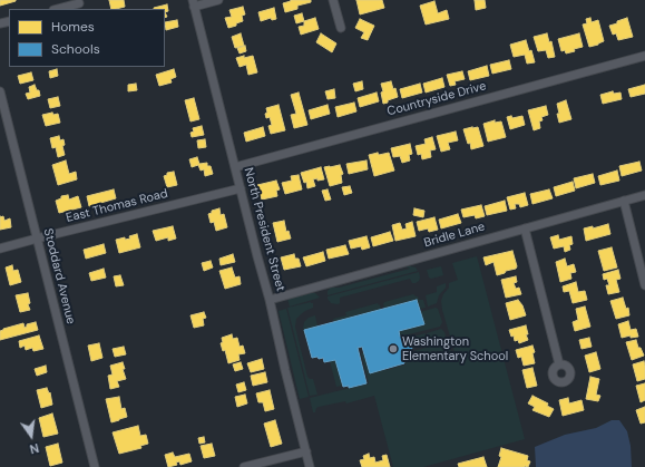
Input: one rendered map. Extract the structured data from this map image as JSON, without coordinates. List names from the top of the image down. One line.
{"streets":{"street":["Countryside Drive","East Thomas Road","North President Street","Bridle Lane","Stoddard Avenue"]},"crossings":[["Countryside Drive","North President Street"],["East Thomas Road","North President Street"],["East Thomas Road","Stoddard Avenue"],["North President Street","Bridle Lane"]],"places":["Washington Elementary School"],"legend":["Homes","Schools"],"north":"bottom"}
